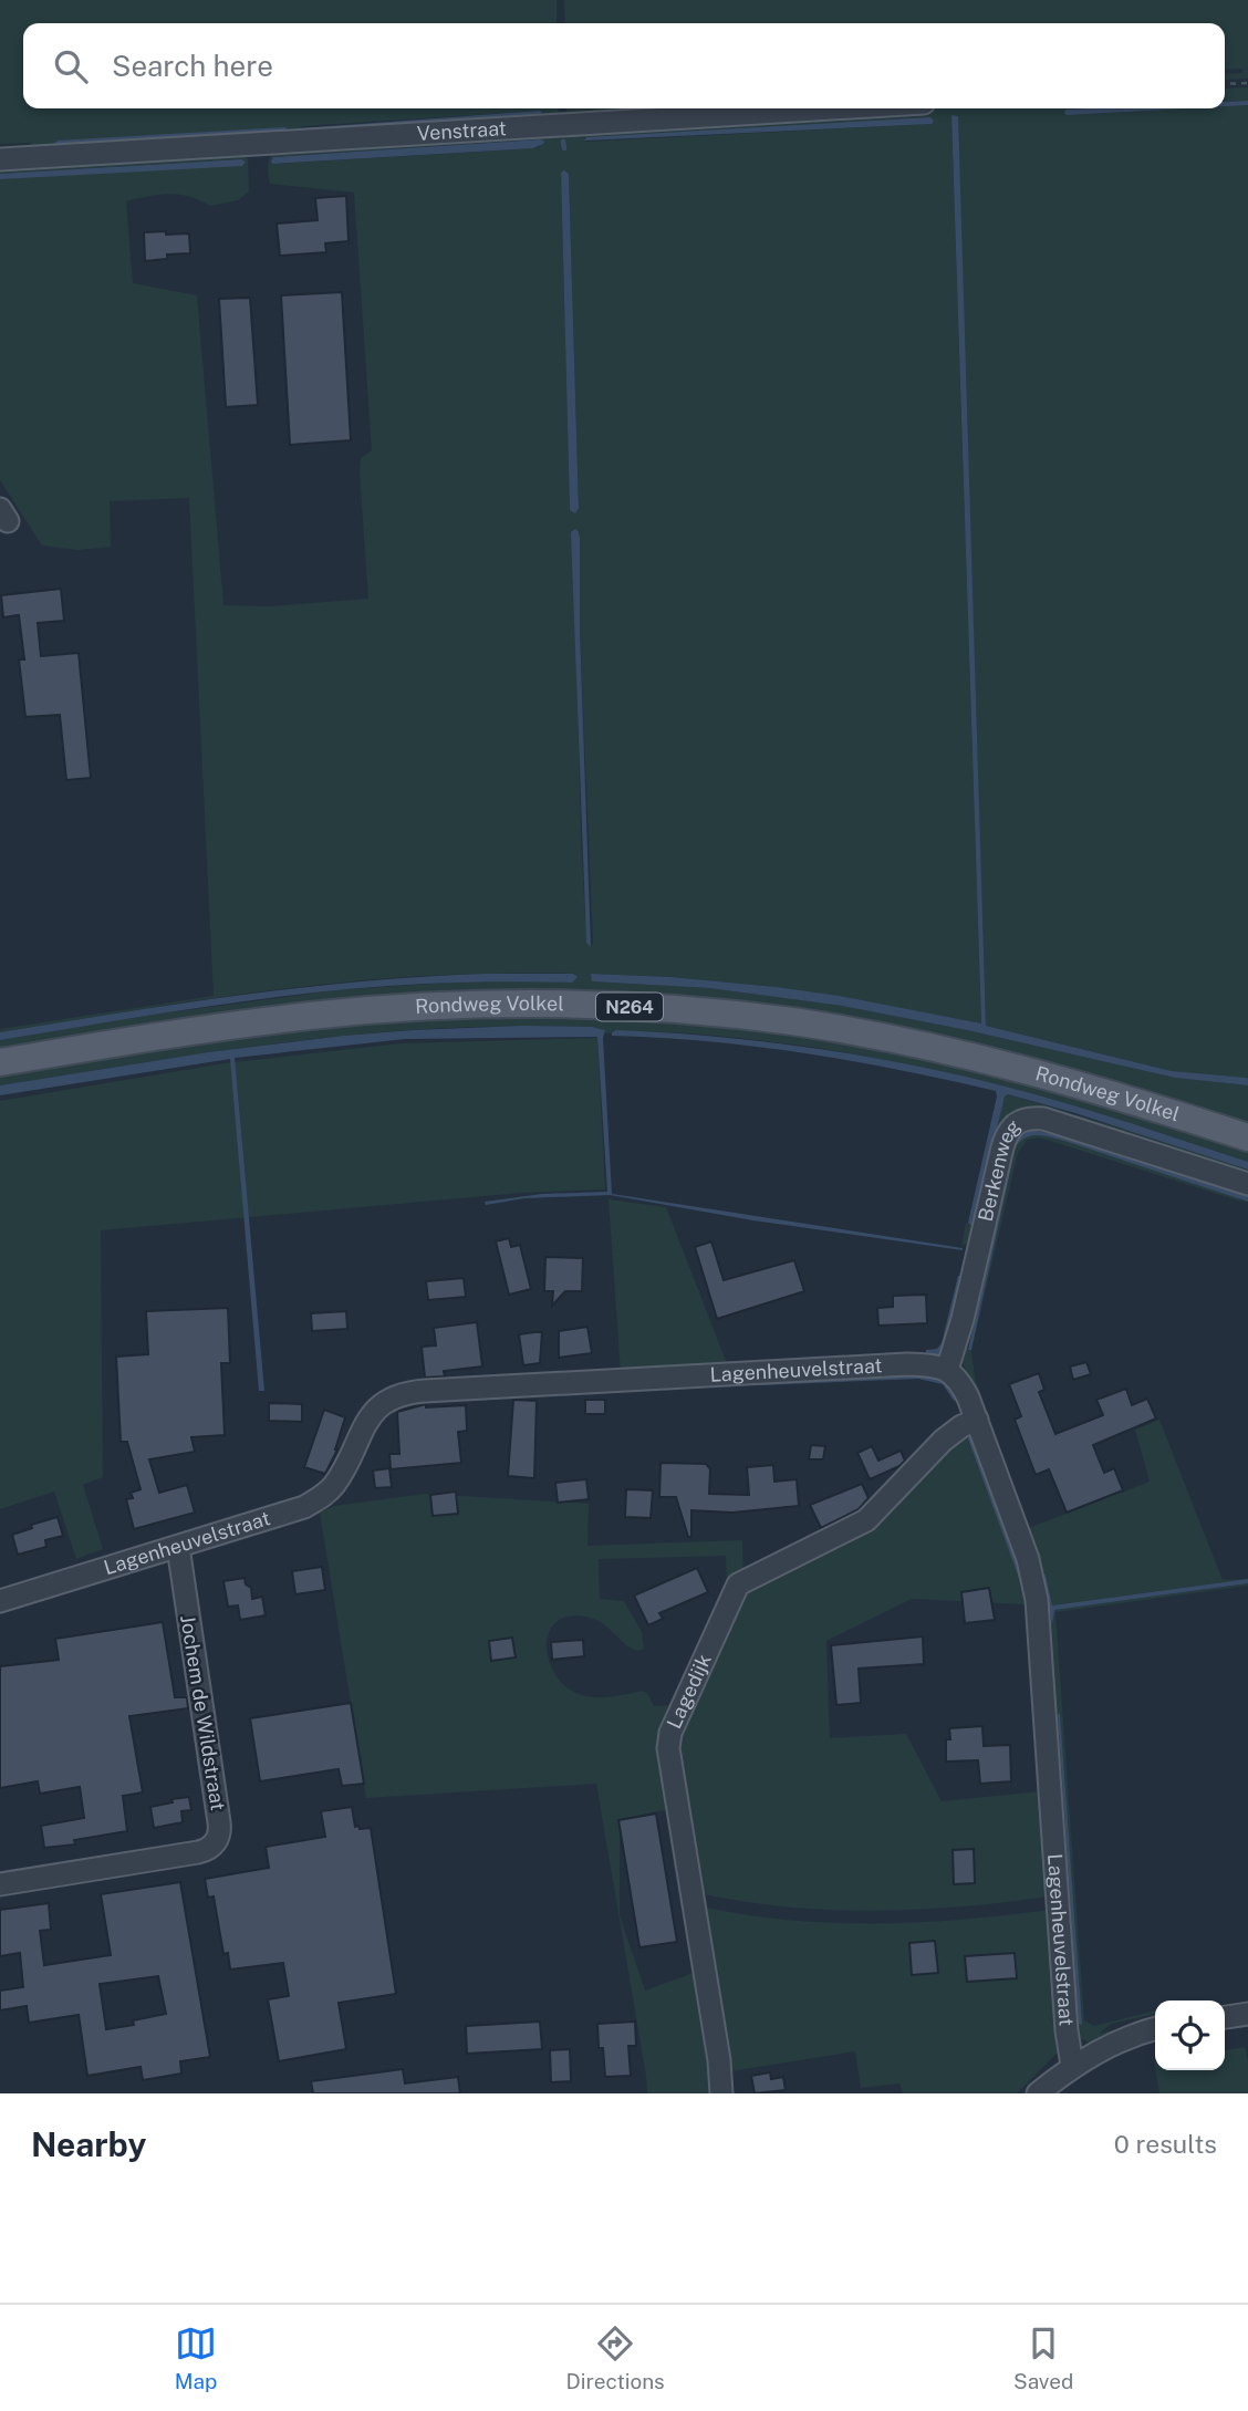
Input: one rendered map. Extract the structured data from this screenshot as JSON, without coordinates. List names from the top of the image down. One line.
{"streets":{"main road":["Rondweg Volkel","N264"],"street":["Venstraat","Berkenweg","Lagenheuvelstraat","Lagedijk","Jochem de Wildstraat"]},"crossings":[["Berkenweg","Lagenheuvelstraat"],["Lagenheuvelstraat","Lagedijk"],["Lagenheuvelstraat","Jochem de Wildstraat"]],"page":{"search":"Search here","heading":["Nearby","0 results"],"nav":["Map","Directions","Saved"]}}
